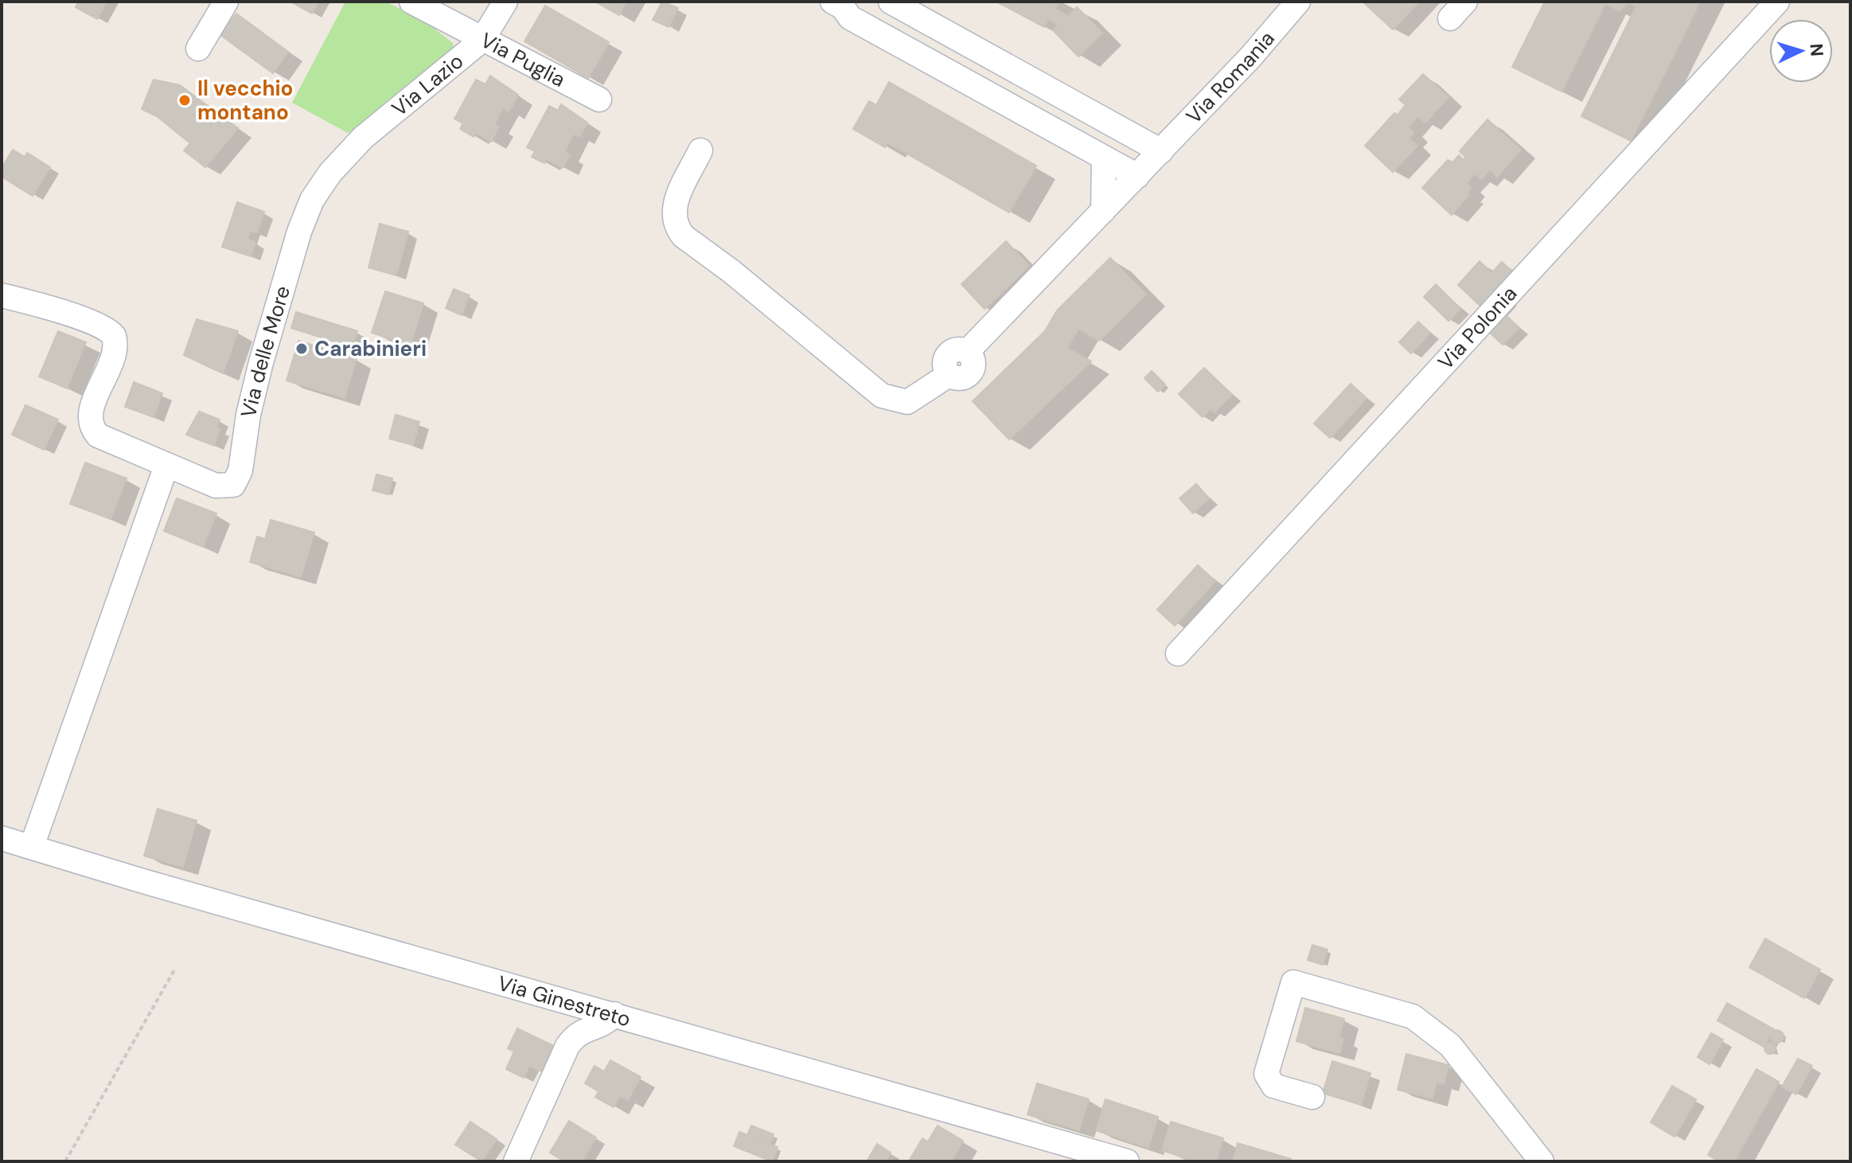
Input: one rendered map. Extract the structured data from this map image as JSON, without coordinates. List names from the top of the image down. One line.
{"streets":{"street":["Via Puglia","Via Romania","Via Lazio","Via Polonia","Via delle More","Via Ginestreto"]},"crossings":[["Via Puglia","Via Lazio"],["Via Lazio","Via delle More"]],"places":["Il vecchio montano","Carabinieri"],"north":"right"}
